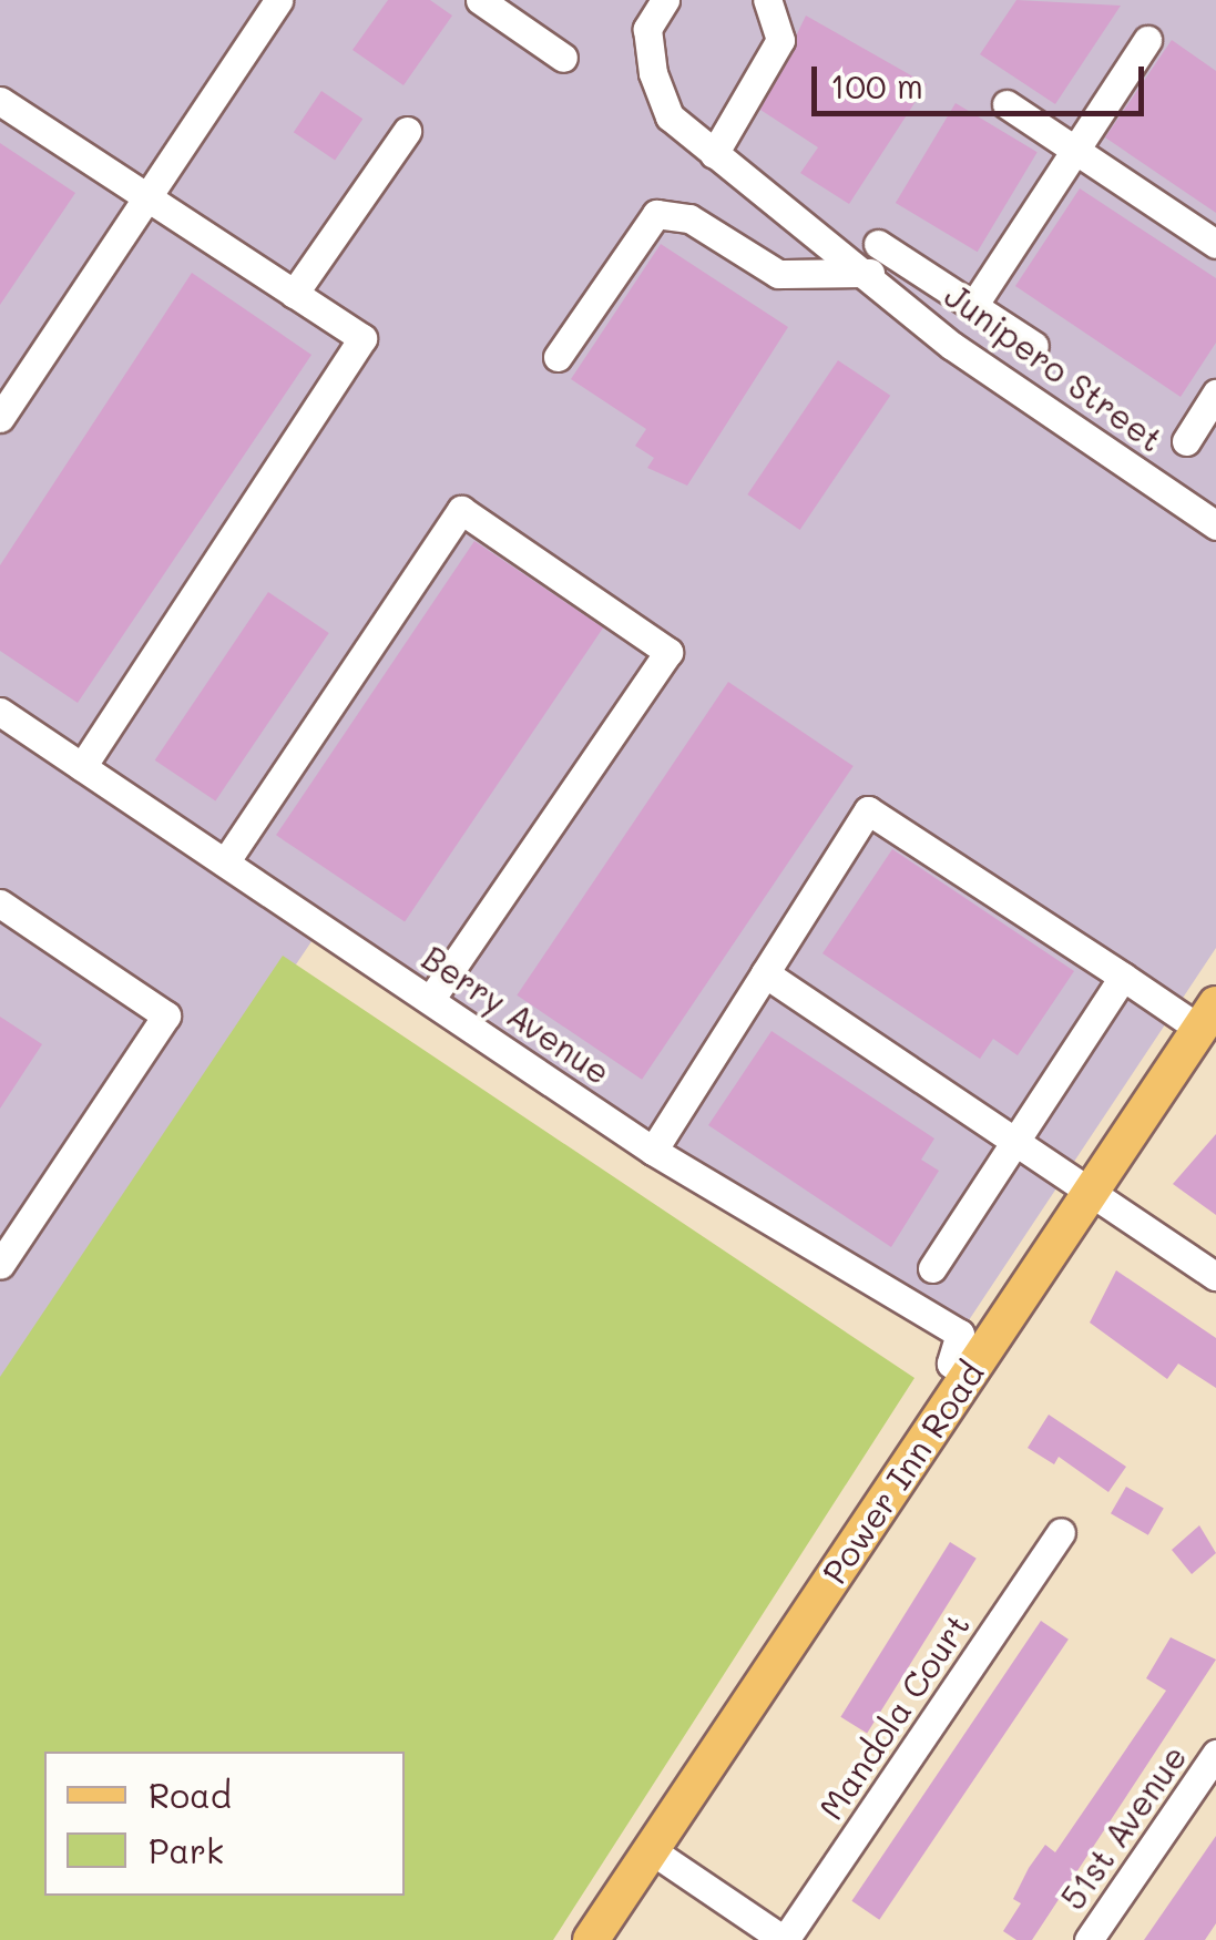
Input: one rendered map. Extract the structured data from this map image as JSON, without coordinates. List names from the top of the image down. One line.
{"streets":{"main road":["Power Inn Road"],"street":["Junipero Street","Berry Avenue","Mandola Court","51st Avenue"]},"crossings":[["Berry Avenue","Power Inn Road"]],"legend":["Road","Park"],"scale_bar":"100 m"}
